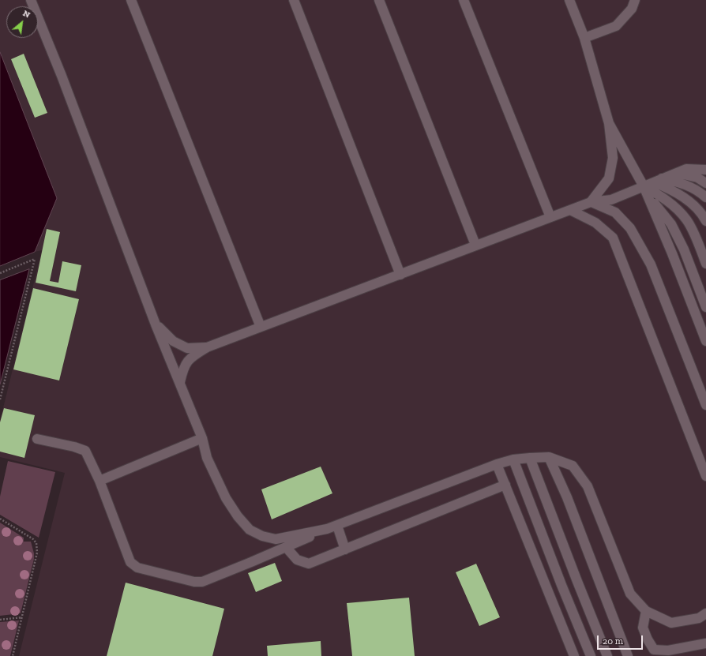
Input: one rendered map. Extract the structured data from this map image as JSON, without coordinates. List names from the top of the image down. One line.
{"scale_bar":"20 m","north":"top right"}
